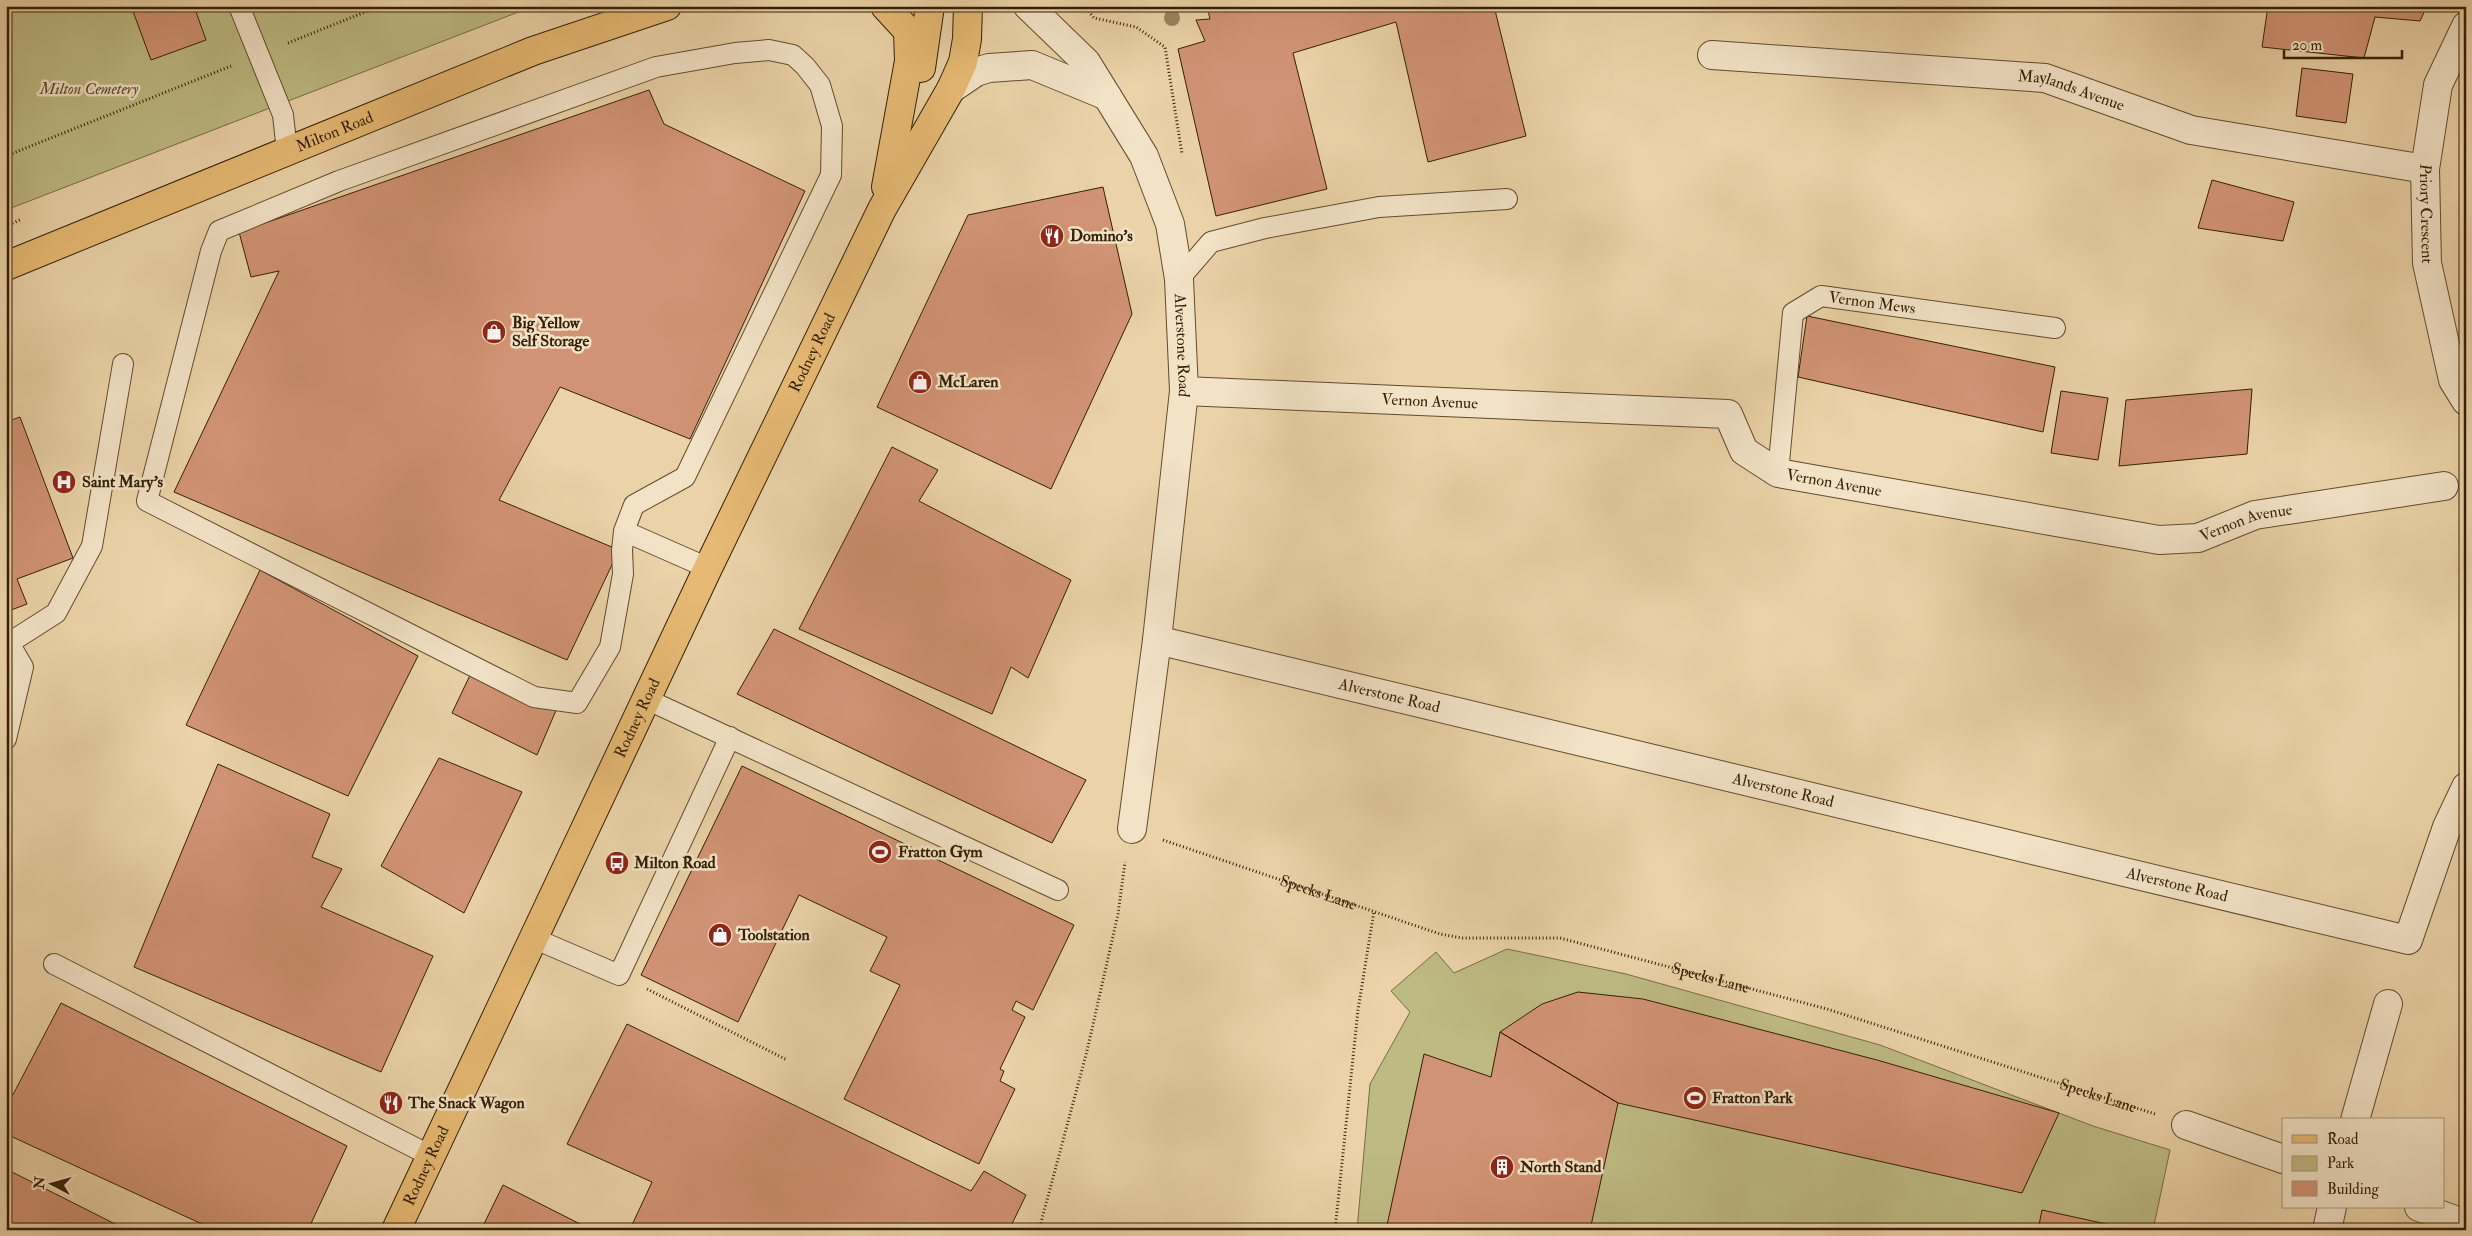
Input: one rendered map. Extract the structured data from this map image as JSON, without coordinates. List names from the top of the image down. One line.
{"streets":{"main road":["Milton Road","Rodney Road"],"street":["Maylands Avenue","Priory Crescent","Alverstone Road","Vernon Avenue"],"lane":["Vernon Mews"],"path":["Specks Lane"]},"crossings":[["Maylands Avenue","Priory Crescent"],["Vernon Mews","Vernon Avenue"],["Alverstone Road","Vernon Avenue"],["Alverstone Road","Specks Lane"]],"parks":["Milton Cemetery"],"places":{"restaurant":["Domino's","The Snack Wagon"],"shop":["Big Yellow Self Storage","McLaren","Toolstation"],"hospital":["Saint Mary's"],"sports":["Fratton Gym","Fratton Park"],"bus stop":["Milton Road"],"building":["North Stand"]},"legend":["Road","Park","Building"],"scale_bar":"20 m","north":"left"}
